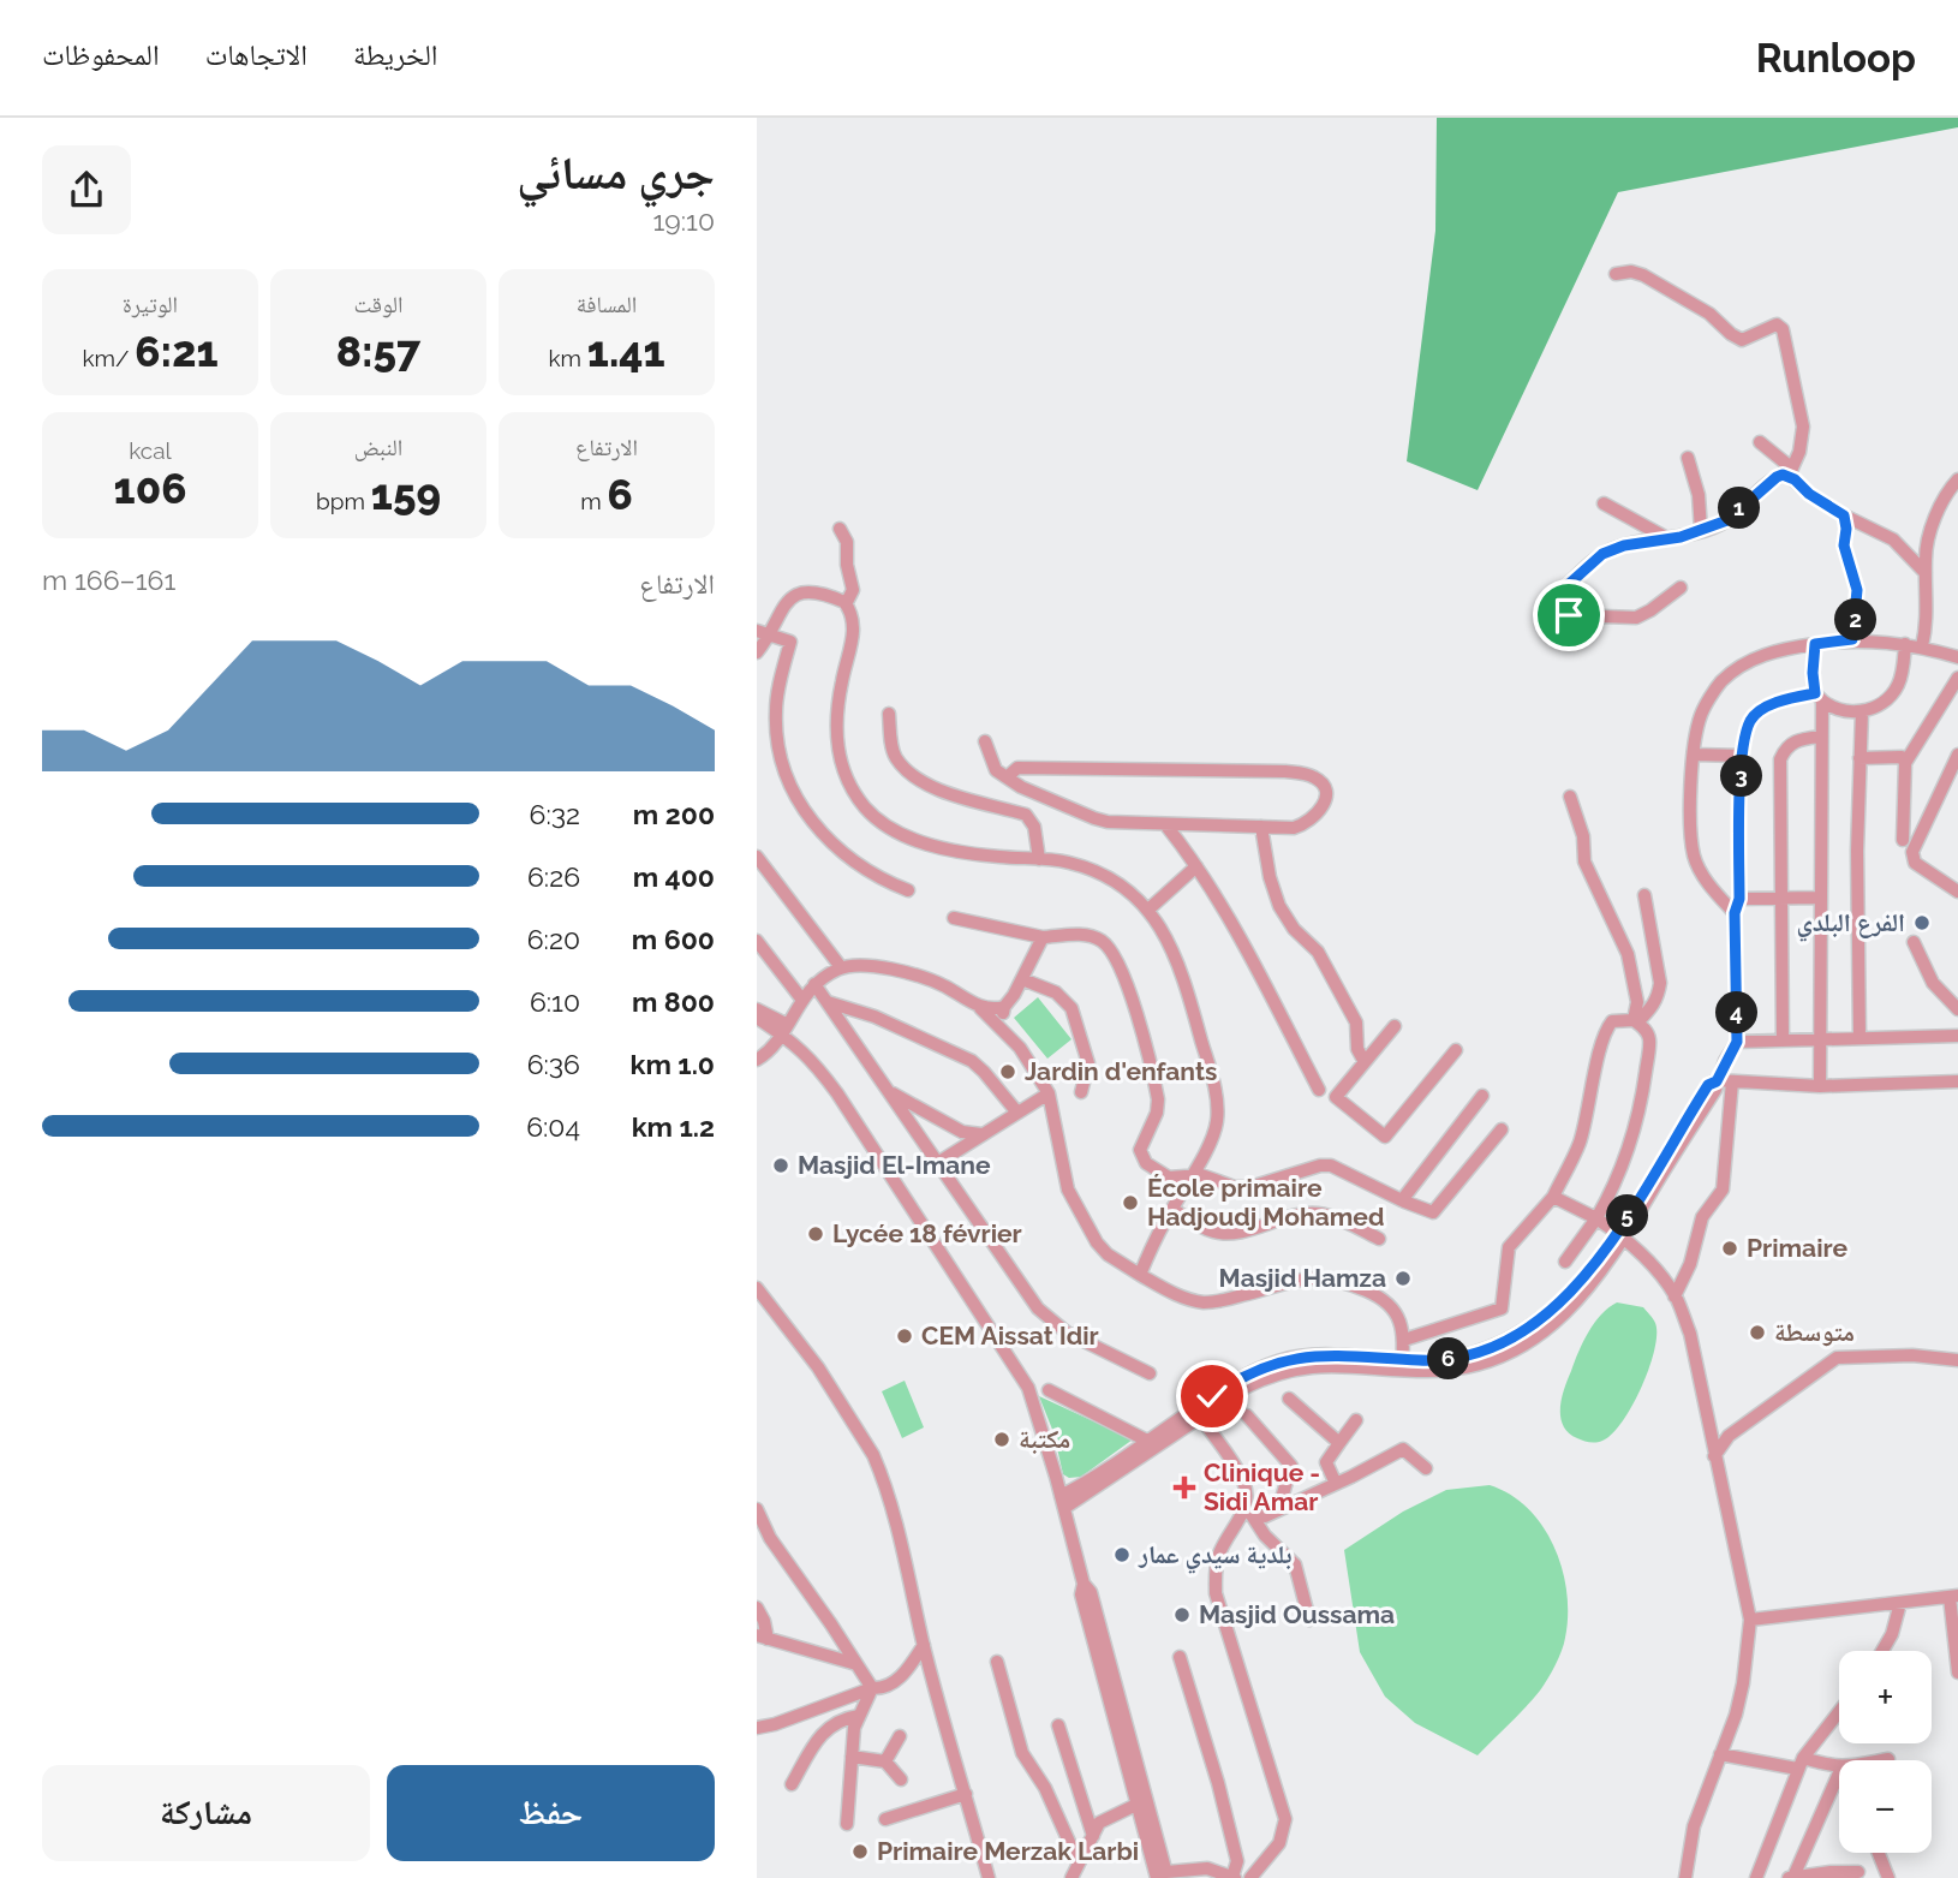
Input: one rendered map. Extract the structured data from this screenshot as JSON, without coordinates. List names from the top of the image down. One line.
{"places":{"other":["الفرع البلدي","Jardin d'enfants","Masjid El-Imane","École primaire Hadjoudj Mohamed","Lycée 18 février","Primaire","Masjid Hamza","متوسطة","CEM Aissat Idir","مكتبة","بلدية سيدي عمار","Masjid Oussama","Primaire Merzak Larbi"],"health":["Clinique - Sidi Amar"]},"page":{"header":"Runloop","nav":["الخريطة","الاتجاهات","المحفوظات"],"heading":["جري مسائي","19:10"],"stats":[["المسافة","1.41 km"],["الوقت","8:57"],["الوتيرة","6:21 /km"],["الارتفاع","6 m"],["النبض","159 bpm"],["kcal","106"]],"pins":["1","2","3","4","5","6"],"chart":["الارتفاع","161–166 m"],"list":[{"name":"200 m","note":"6:32"},{"name":"400 m","note":"6:26"},{"name":"600 m","note":"6:20"},{"name":"800 m","note":"6:10"},{"name":"1.0 km","note":"6:36"},{"name":"1.2 km","note":"6:04"}],"map_buttons":["+","−"],"buttons":["حفظ","مشاركة"]}}
